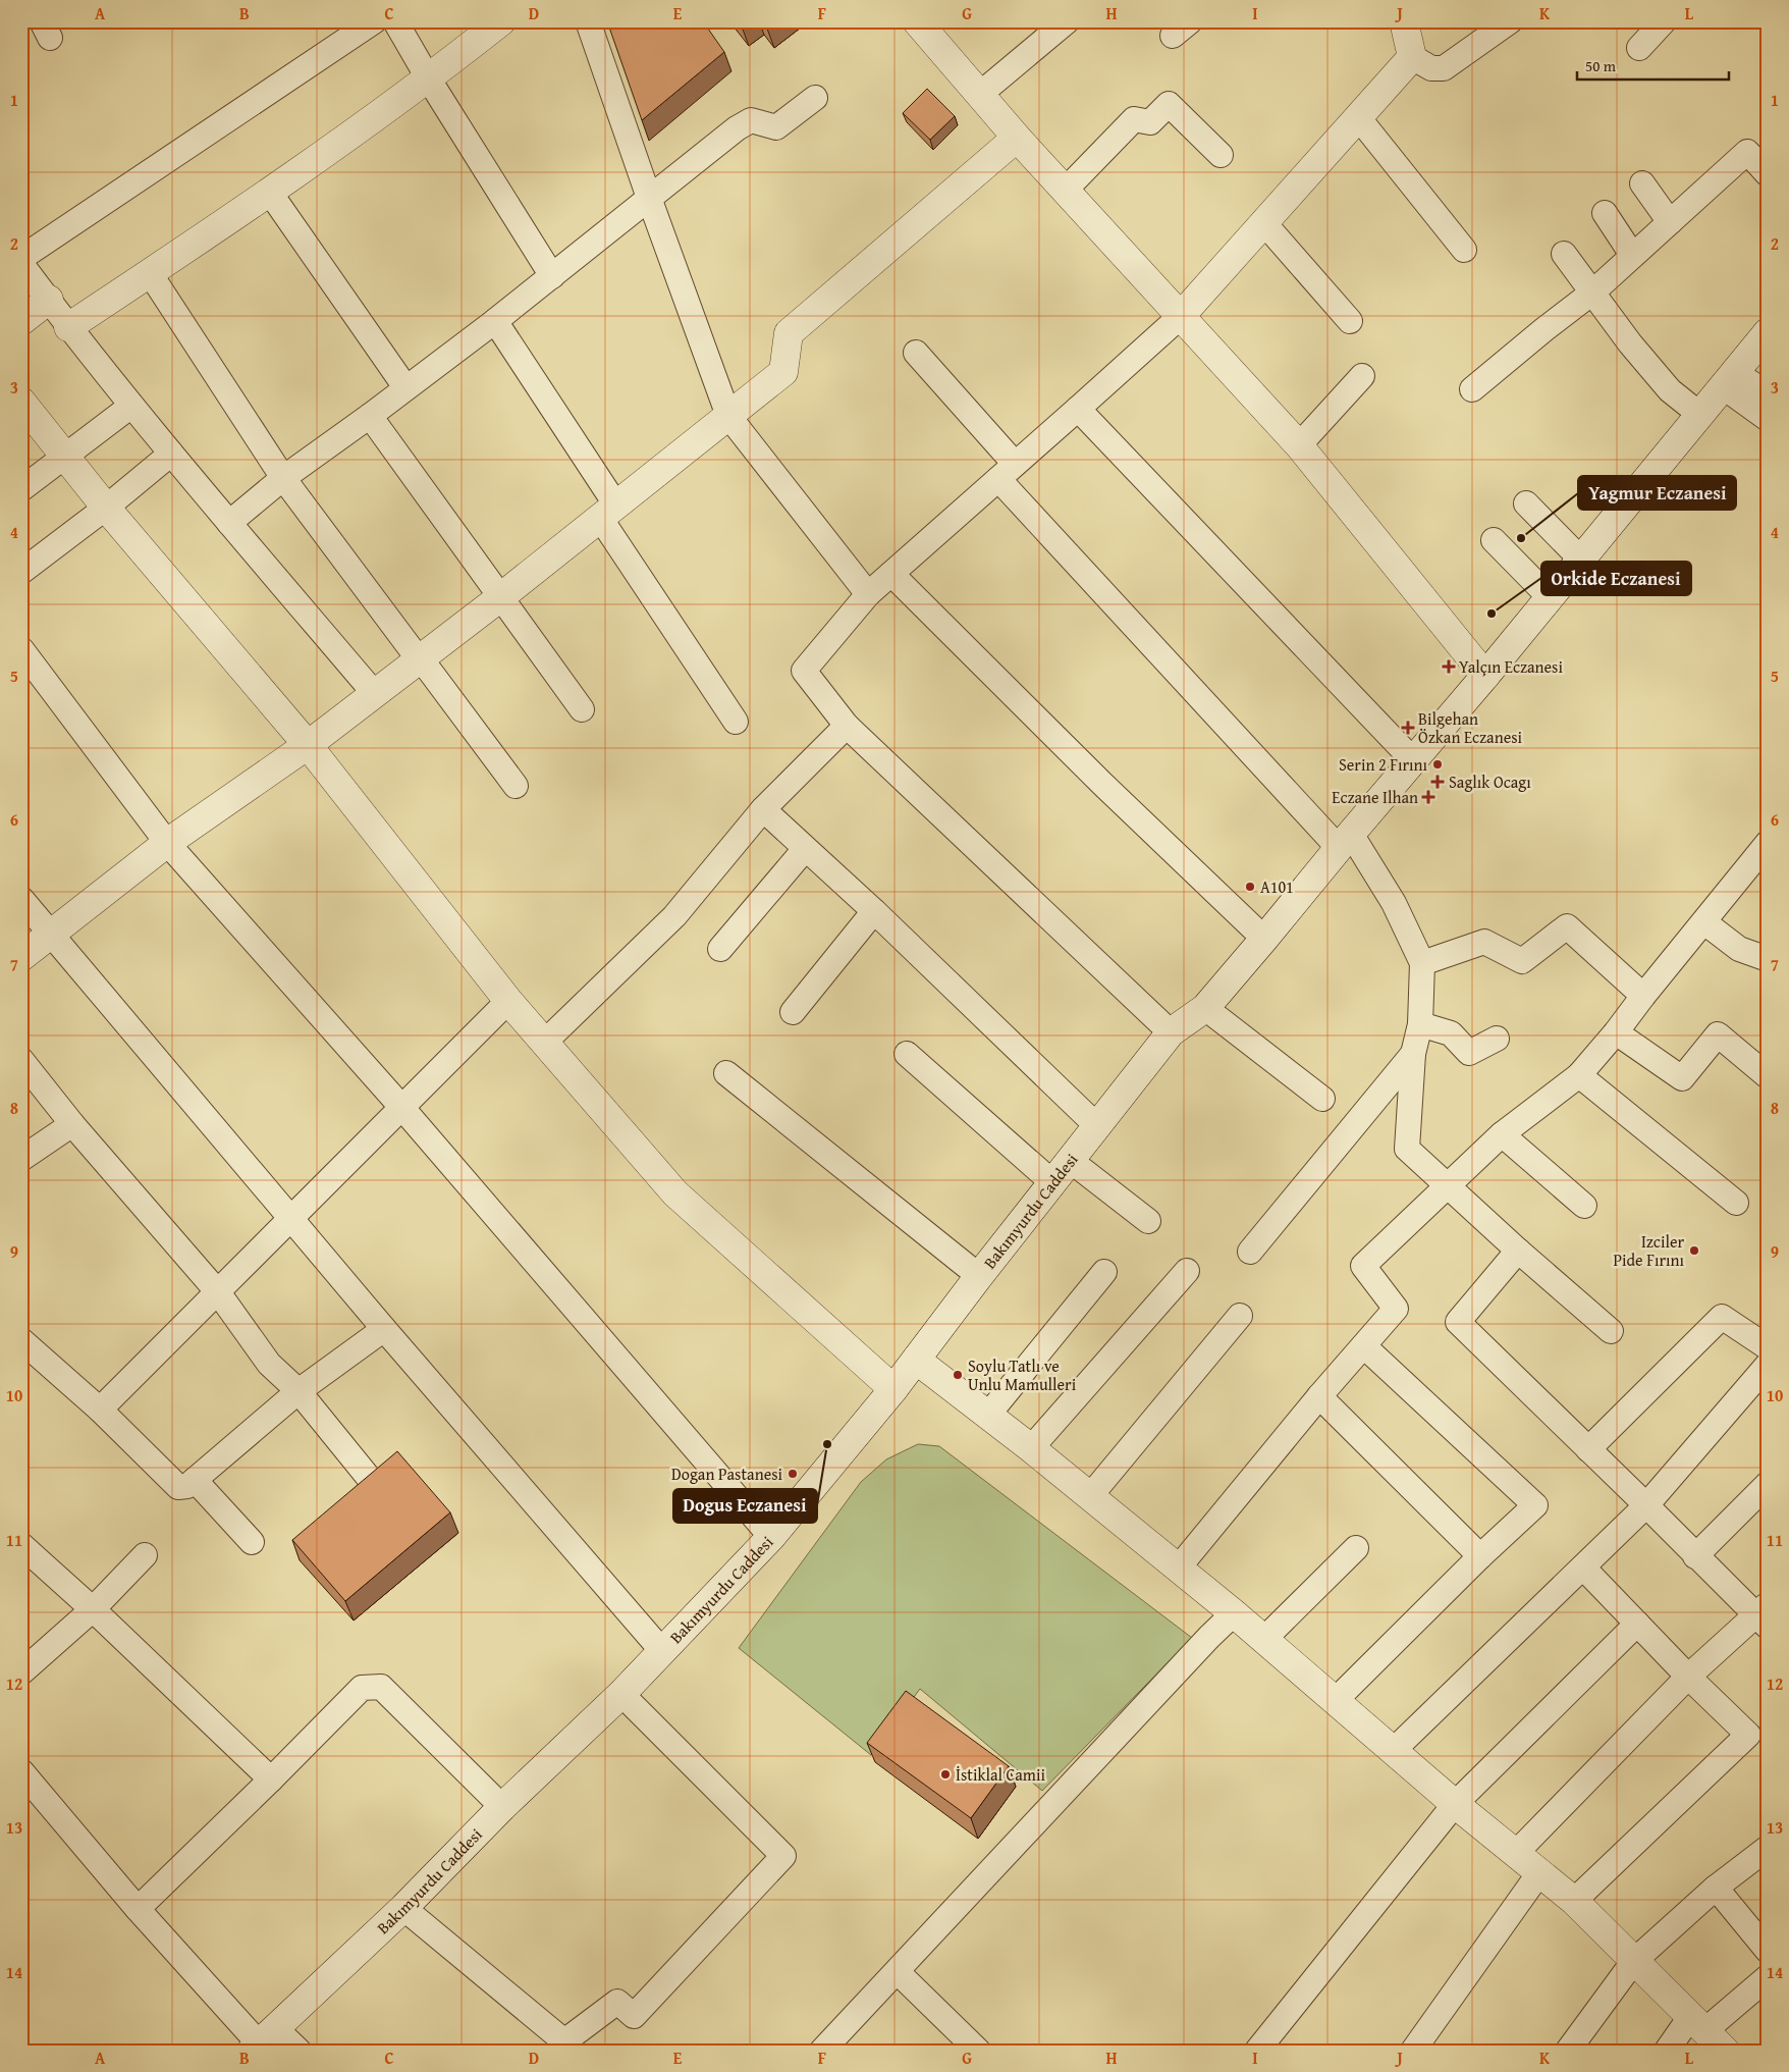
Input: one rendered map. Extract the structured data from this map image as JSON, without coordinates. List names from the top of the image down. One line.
{"streets":{"street":["Bakımyurdu Caddesi"]},"places":{"other":["Yagmur Eczanesi","Orkide Eczanesi","Serin 2 Fırını","A101","Izciler Pide Fırını","Soylu Tatlı ve Unlu Mamulleri","Dogus Eczanesi","Dogan Pastanesi","İstiklal Camii"],"health":["Yalçın Eczanesi","Bilgehan Özkan Eczanesi","Saglık Ocagı","Eczane Ilhan"]},"scale_bar":"50 m","grid":{"columns":["A","B","C","D","E","F","G","H","I","J","K","L"],"rows":["1","2","3","4","5","6","7","8","9","10","11","12","13","14"]}}
